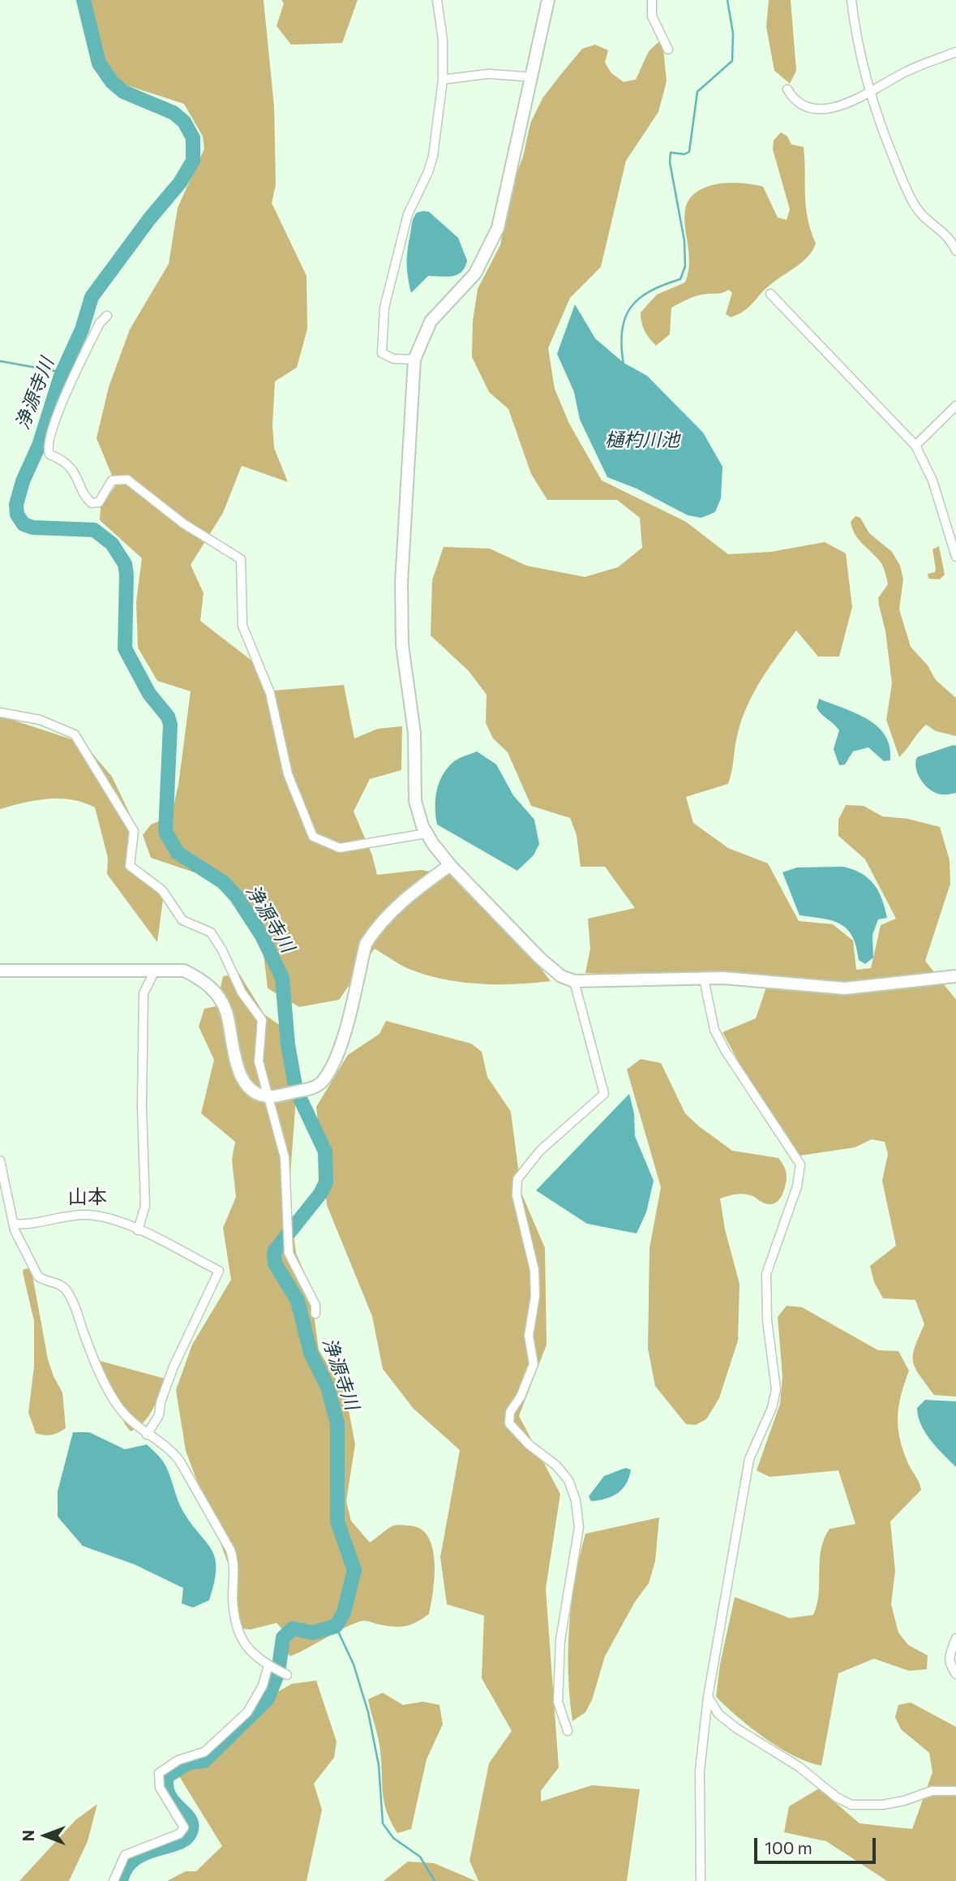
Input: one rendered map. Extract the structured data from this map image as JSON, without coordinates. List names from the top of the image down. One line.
{"districts":["山本"],"water":["浄源寺川","樋杓川池"],"scale_bar":"100 m","north":"left"}
